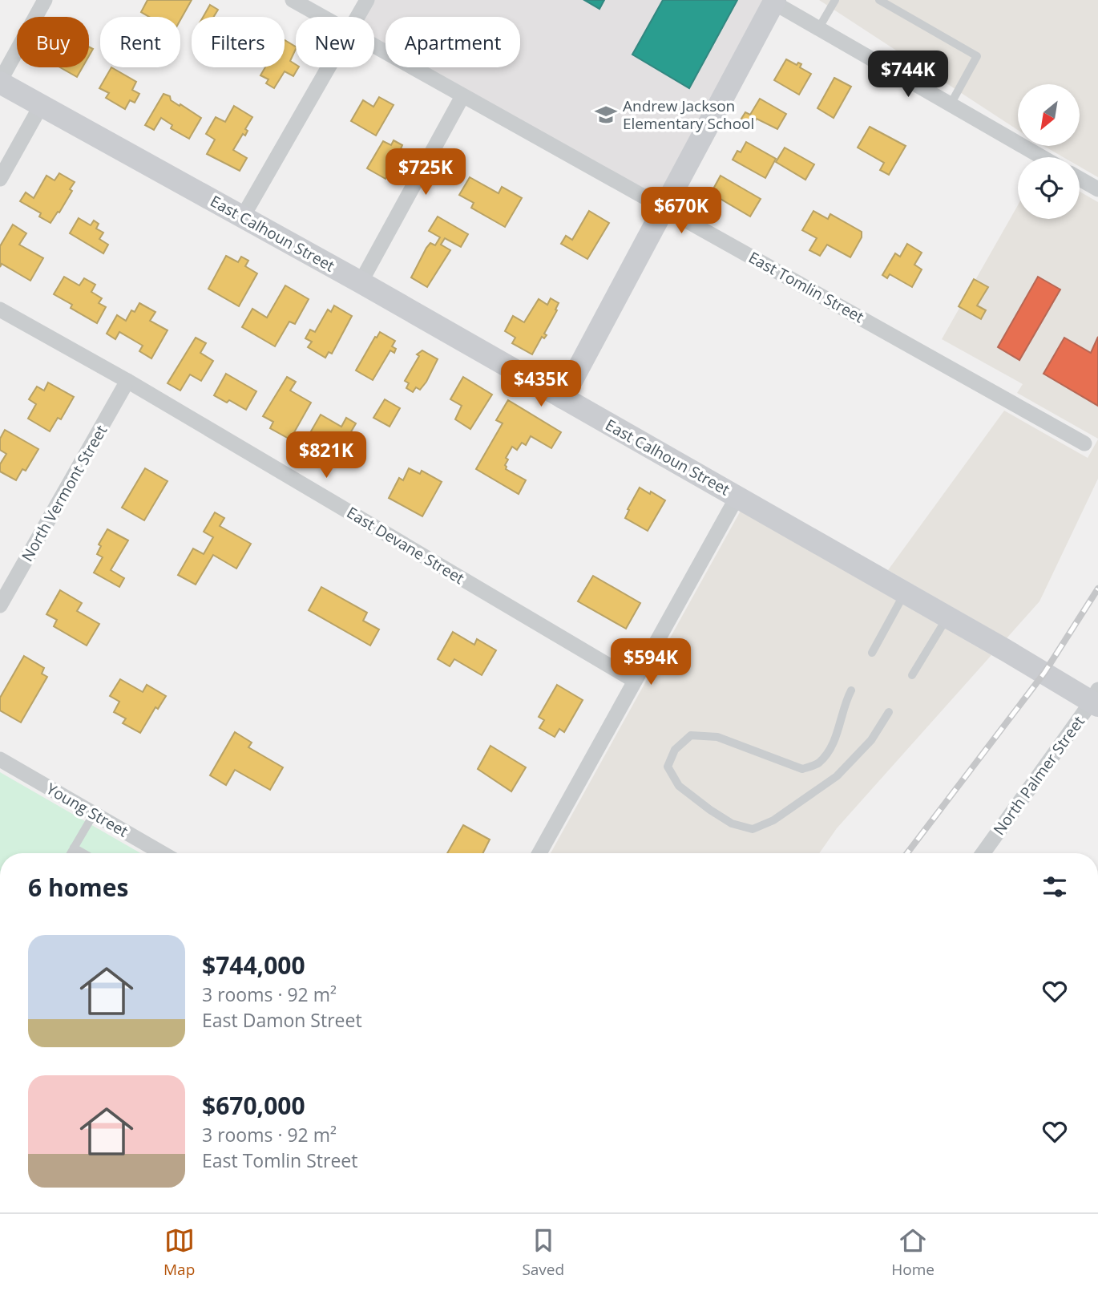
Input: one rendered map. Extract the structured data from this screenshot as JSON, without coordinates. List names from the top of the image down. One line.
{"streets":{"street":["East Calhoun Street","East Tomlin Street","North Vermont Street","East Devane Street","North Palmer Street","Young Street"]},"crossings":[["East Calhoun Street","North Palmer Street"],["North Vermont Street","East Devane Street"]],"places":{"school or university":["Andrew Jackson Elementary School"]},"north":"bottom left","page":{"chip":["Buy","Rent","Filters","New","Apartment"],"price":["$744K","$725K","$670K","$435K","$821K","$594K"],"heading":"6 homes","list":[{"name":"$744,000","note":"3 rooms · 92 m² · East Damon Street"},{"name":"$670,000","note":"3 rooms · 92 m² · East Tomlin Street"}],"tabs":["Map","Saved","Home"]}}
